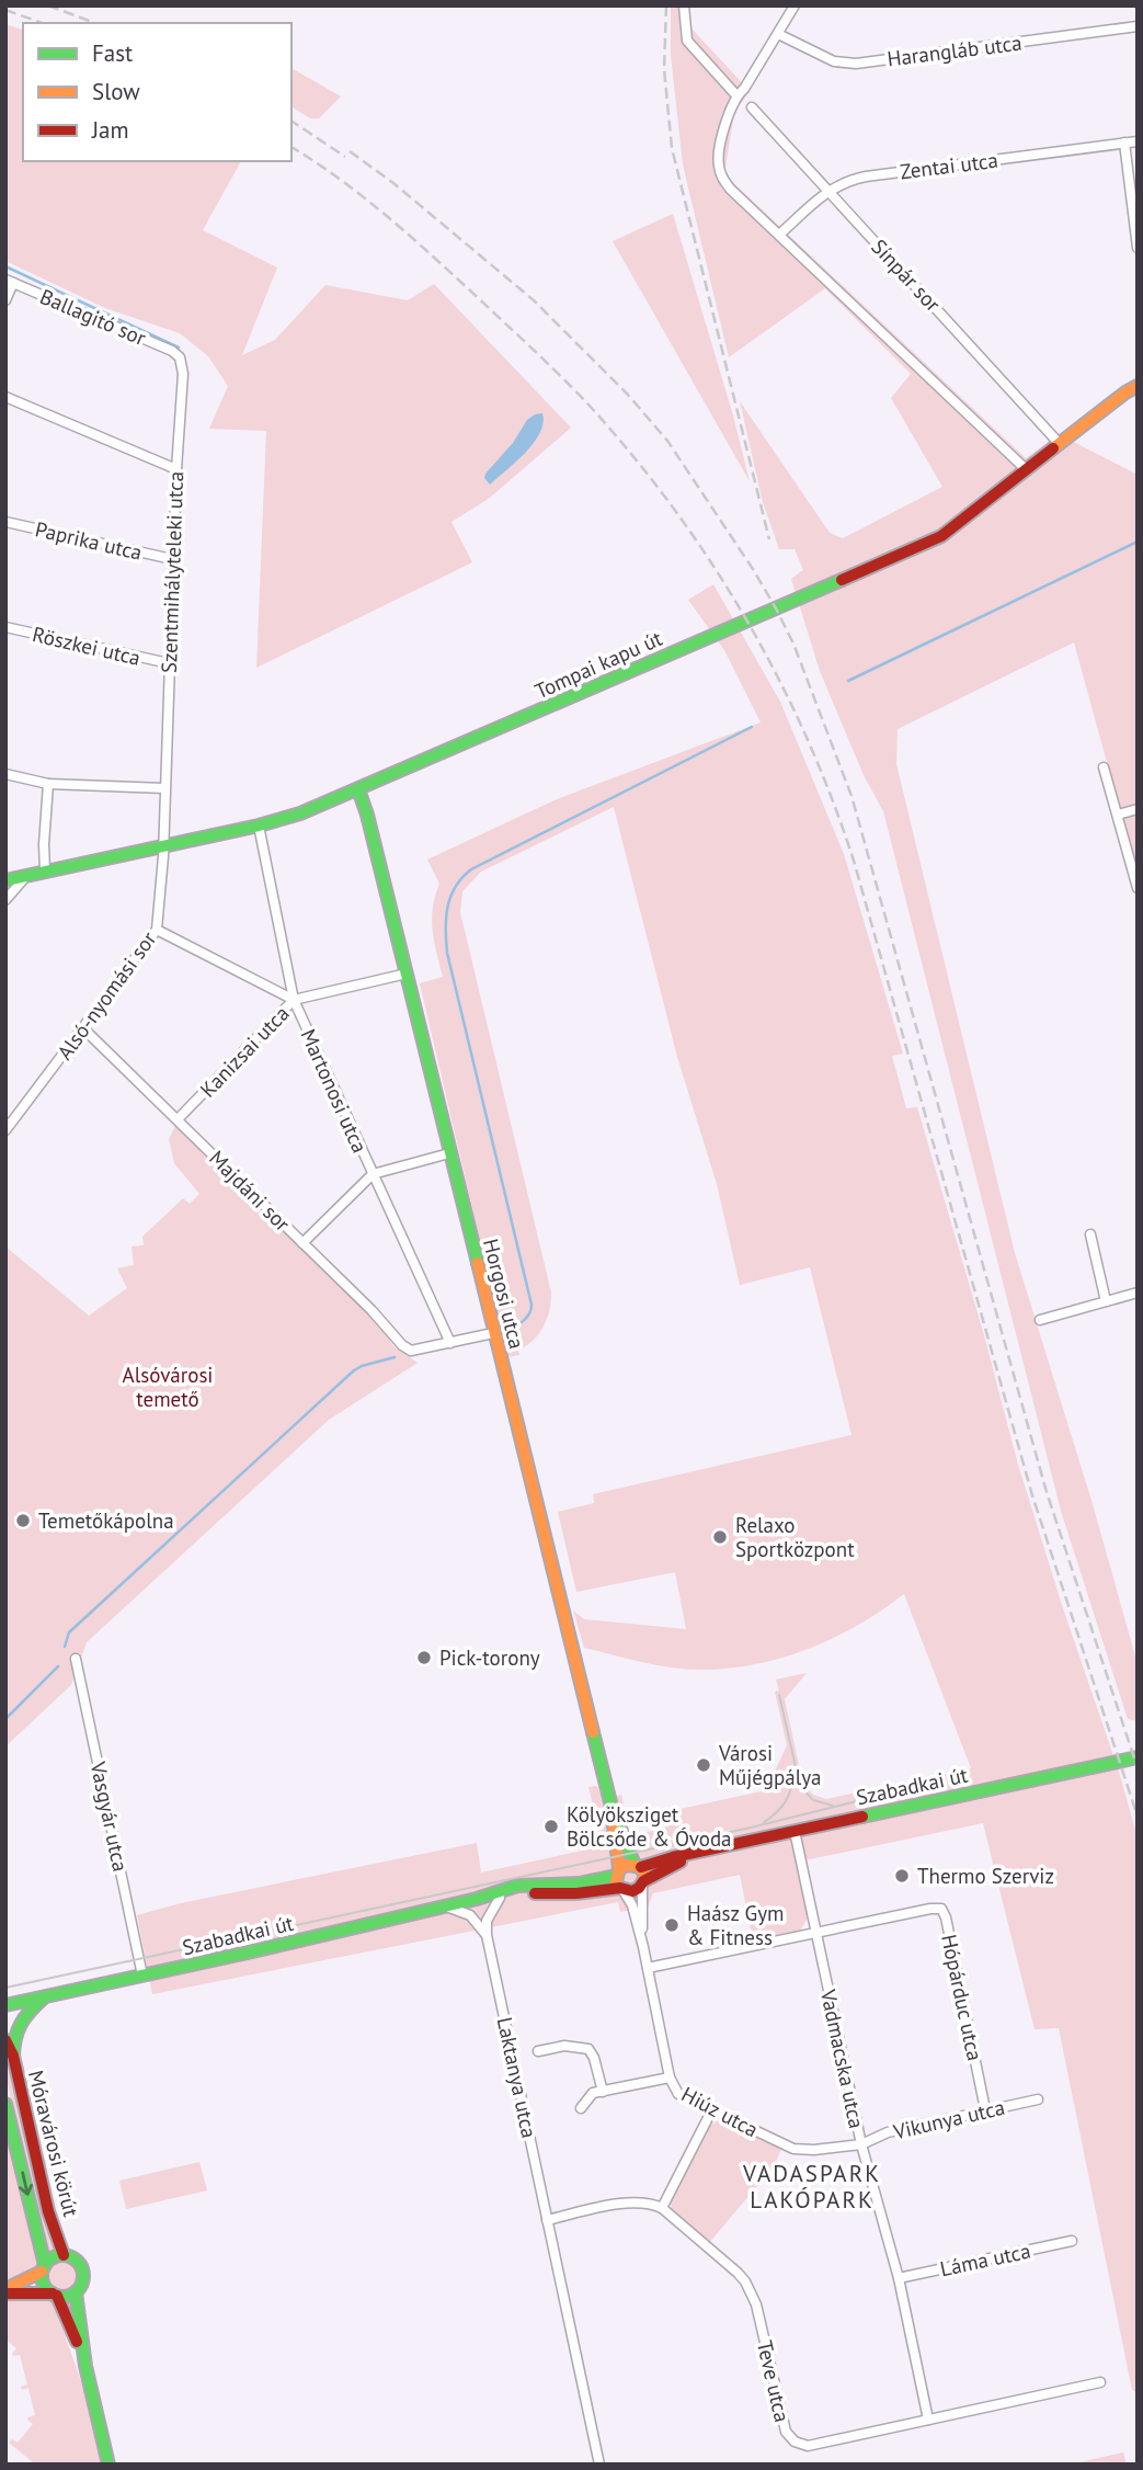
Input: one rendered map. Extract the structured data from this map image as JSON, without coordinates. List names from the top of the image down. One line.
{"streets":{"street":["Harangláb utca","Zentai utca","Sínpár sor","Ballagitó sor","Paprika utca","Szentmihályteleki utca","Röszkei utca","Tompai kapu út","Alsó-nyomási sor","Kanizsai utca","Martonosi utca","Majdáni sor","Horgosi utca","Szabadkai út","Vasgyár utca","Hópárduc utca","Vadmacska utca","Laktanya utca","Hiúz utca","Vikunya utca","Móravárosi körút","Láma utca","Teve utca"]},"crossings":[["Zentai utca","Sínpár sor"],["Sínpár sor","Tompai kapu út"],["Ballagitó sor","Szentmihályteleki utca"],["Paprika utca","Szentmihályteleki utca"],["Szentmihályteleki utca","Röszkei utca"],["Szentmihályteleki utca","Tompai kapu út"],["Szentmihályteleki utca","Alsó-nyomási sor"],["Tompai kapu út","Alsó-nyomási sor"],["Tompai kapu út","Martonosi utca"],["Tompai kapu út","Horgosi utca"],["Alsó-nyomási sor","Majdáni sor"],["Kanizsai utca","Martonosi utca"],["Kanizsai utca","Majdáni sor"],["Kanizsai utca","Horgosi utca"],["Martonosi utca","Majdáni sor"],["Horgosi utca","Szabadkai út"],["Horgosi utca","Hiúz utca"],["Szabadkai út","Vasgyár utca"],["Szabadkai út","Vadmacska utca"],["Szabadkai út","Hiúz utca"],["Hópárduc utca","Vadmacska utca"],["Hópárduc utca","Hiúz utca"],["Hópárduc utca","Vikunya utca"],["Vadmacska utca","Hiúz utca"],["Vadmacska utca","Vikunya utca"],["Vadmacska utca","Láma utca"],["Vadmacska utca","Teve utca"],["Hiúz utca","Vikunya utca"]],"districts":["VADASPARK LAKÓPARK"],"parks":["Alsóvárosi temető"],"places":["Temetőkápolna","Relaxo Sportközpont","Pick-torony","Városi Műjégpálya","Kölyöksziget Bölcsőde & Óvoda","Thermo Szerviz","Haász Gym & Fitness"],"legend":["Fast","Slow","Jam"]}
